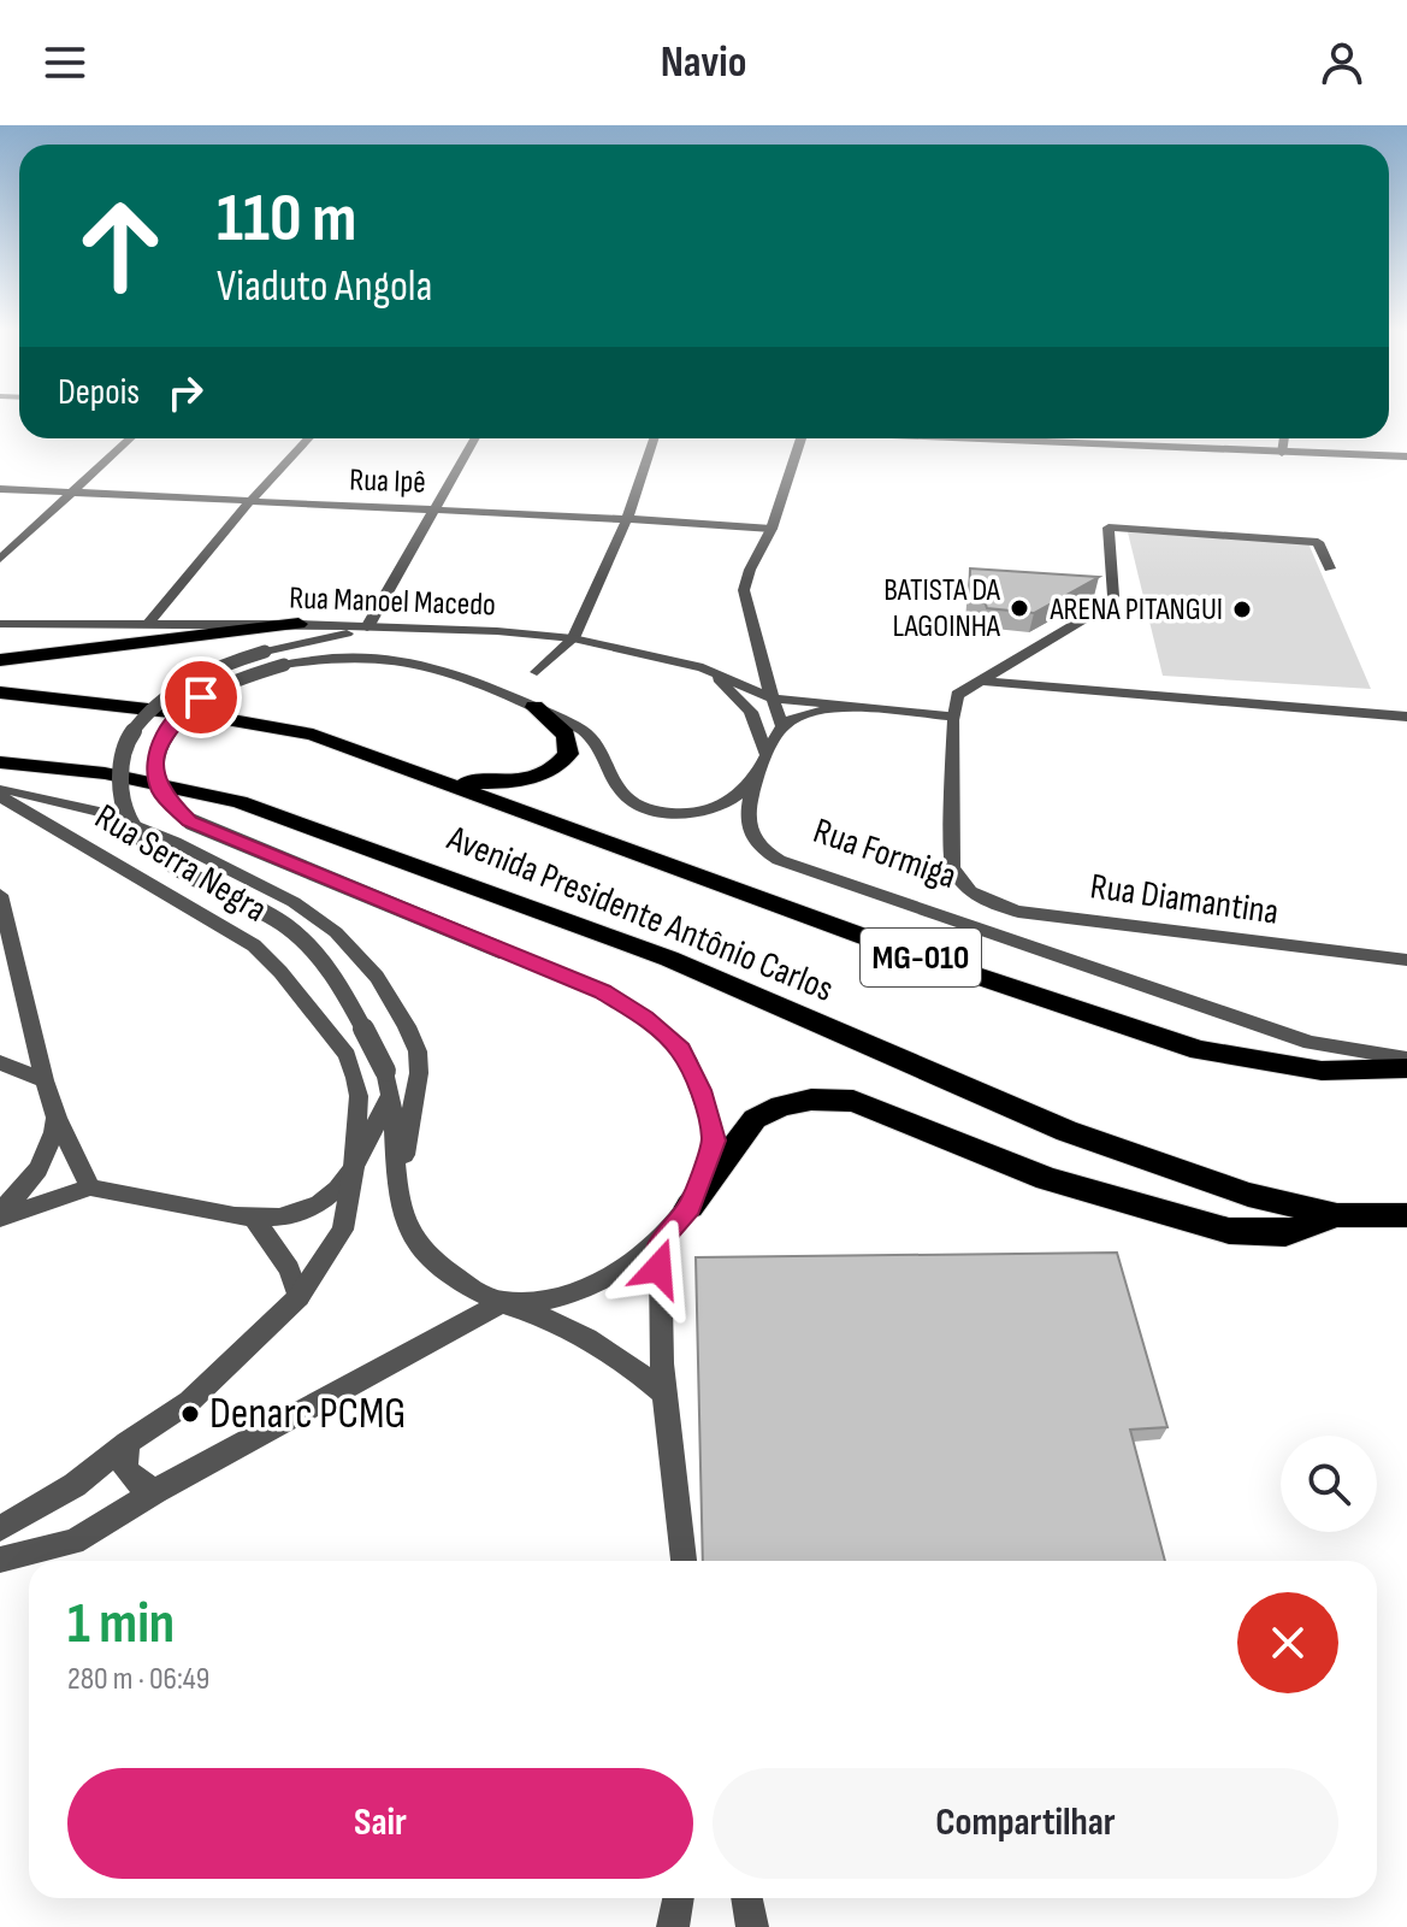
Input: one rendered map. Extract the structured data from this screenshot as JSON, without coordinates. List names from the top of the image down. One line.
{"streets":{"highway":["Avenida Presidente Antônio Carlos","MG-010"],"street":["Rua Ipê","Rua Manoel Macedo","Rua Formiga","Rua Serra Negra","Rua Diamantina"]},"crossings":[["Rua Manoel Macedo","Rua Diamantina"]],"places":["BATISTA DA LAGOINHA","ARENA PITANGUI","Denarc PCMG"],"page":{"header":"Navio","turn":["110 m","Viaduto Angola"],"then":"Depois","heading":["1 min","280 m · 06:49"],"buttons":["Sair","Compartilhar"]}}
